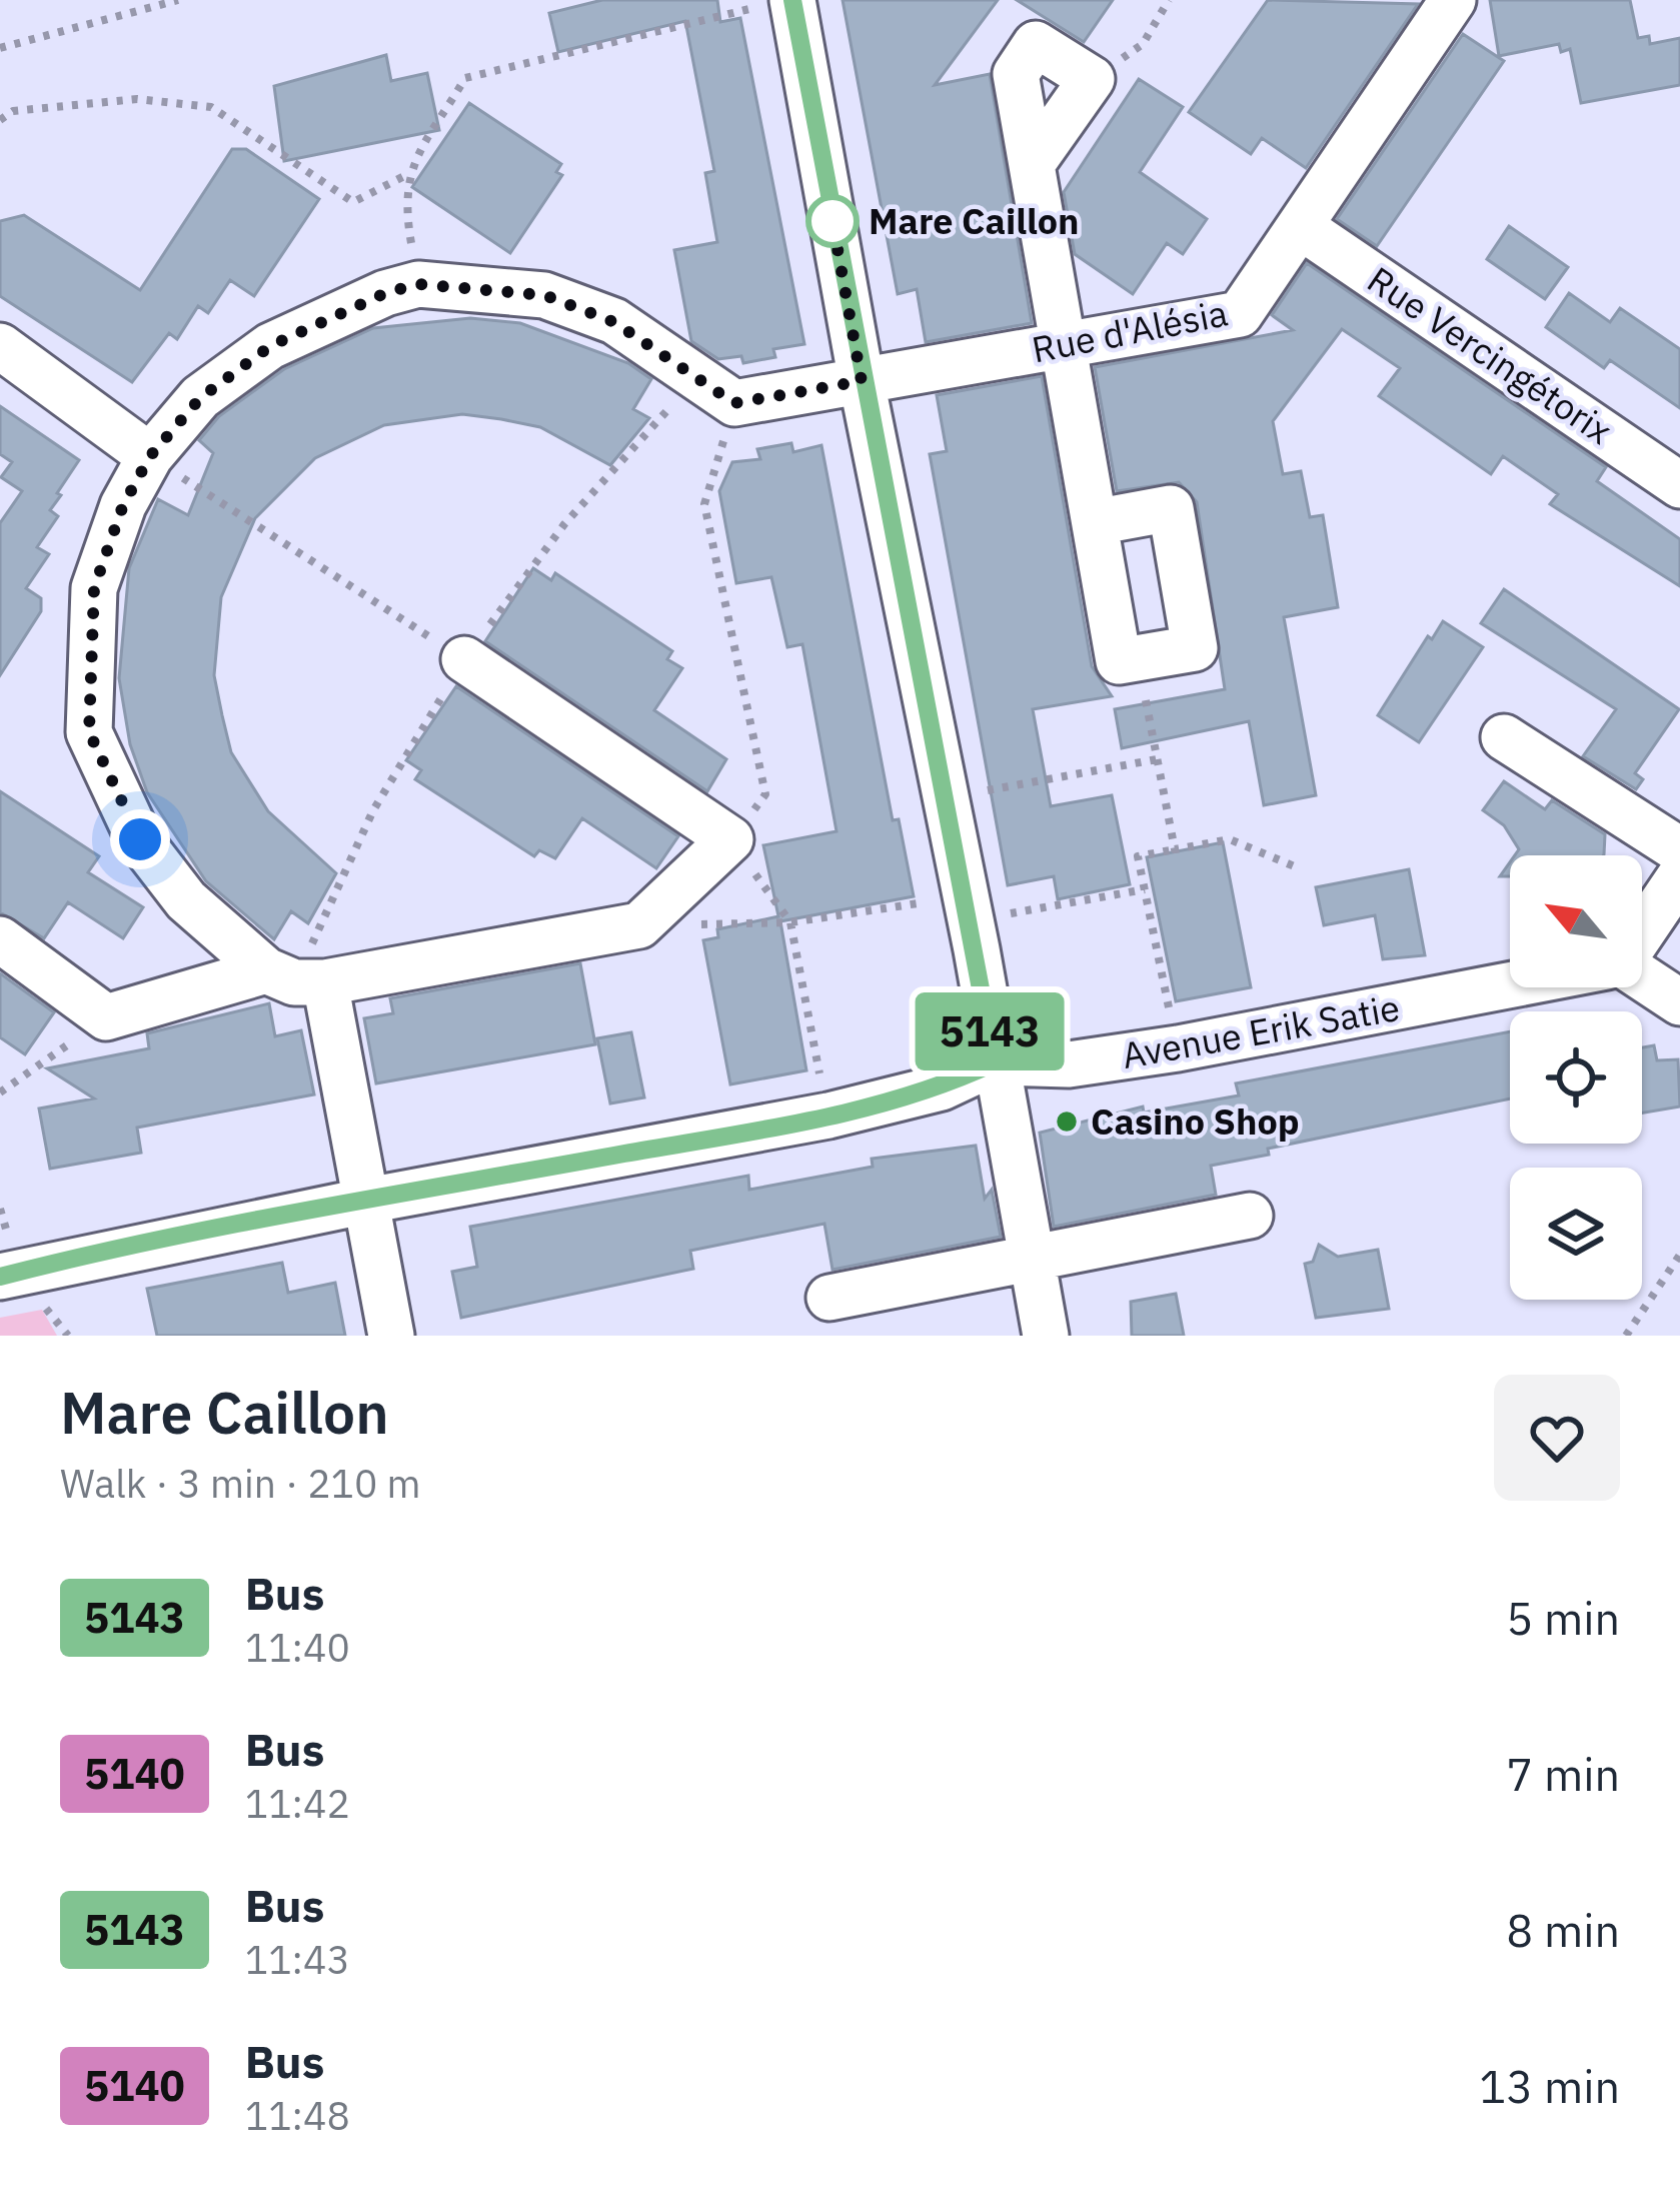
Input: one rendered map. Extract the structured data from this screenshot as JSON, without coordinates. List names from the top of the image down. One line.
{"streets":{"street":["Rue d'Alésia","Rue Vercingétorix","Avenue Erik Satie"]},"crossings":[["Rue d'Alésia","Rue Vercingétorix"]],"places":["Mare Caillon","Casino Shop"],"lines":["bus line 5143"],"north":"top left","page":{"on_map":"5143","heading":["Mare Caillon","Walk · 3 min · 210 m"],"list":[{"mark":"5143","name":"Bus","note":"11:40","value":"5 min"},{"mark":"5140","name":"Bus","note":"11:42","value":"7 min"},{"mark":"5143","name":"Bus","note":"11:43","value":"8 min"},{"mark":"5140","name":"Bus","note":"11:48","value":"13 min"}]}}
